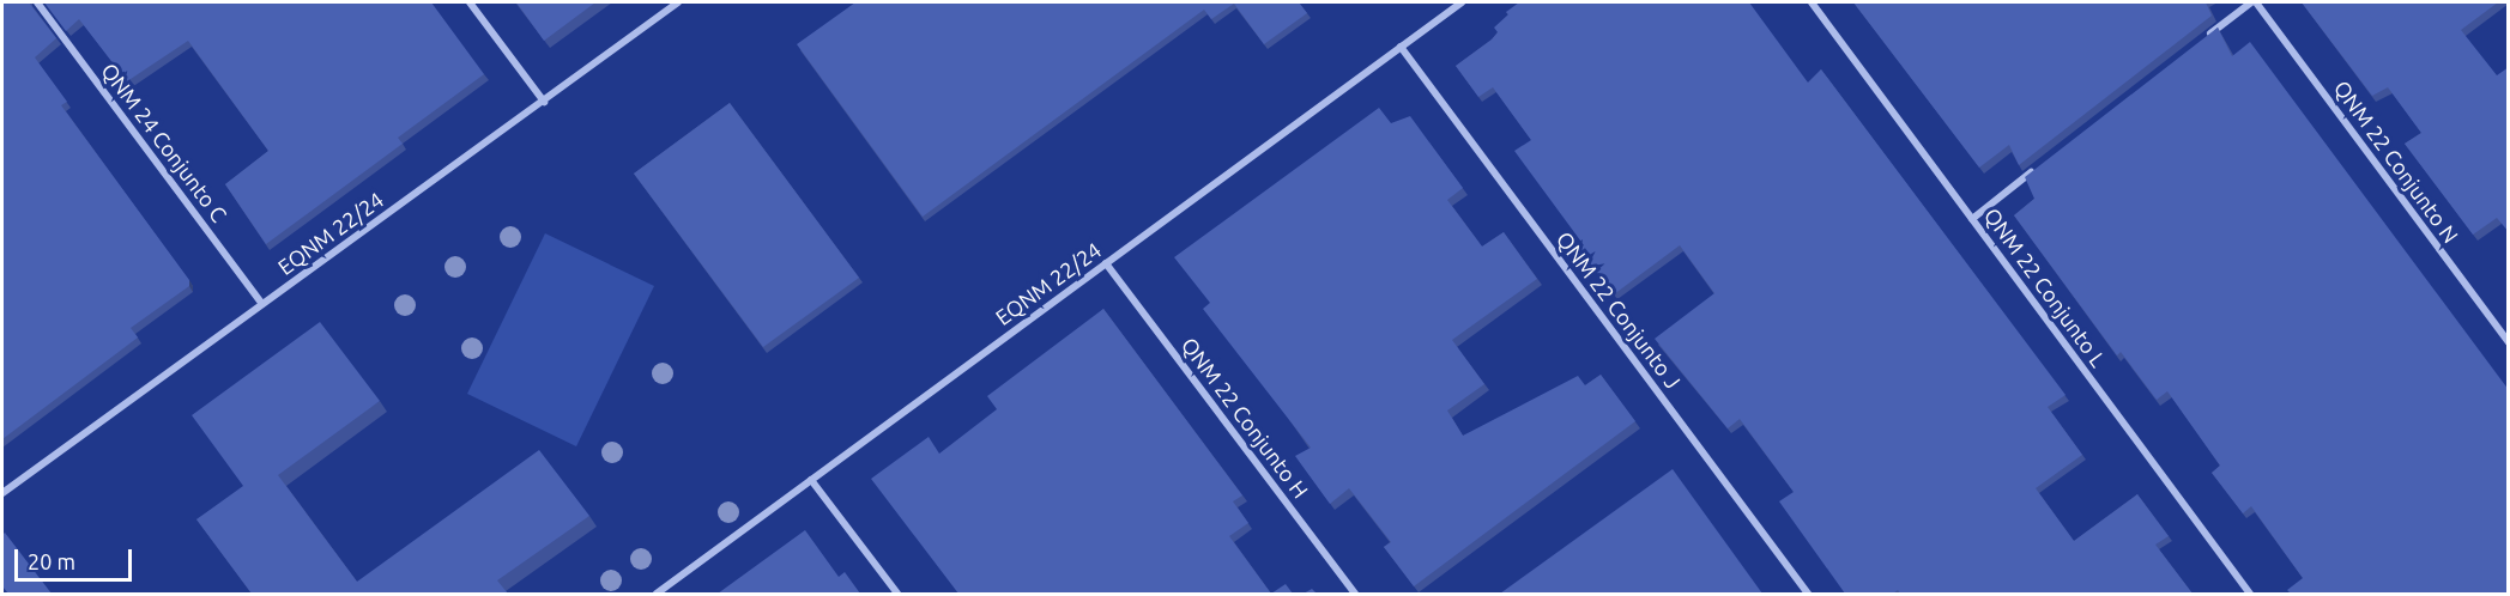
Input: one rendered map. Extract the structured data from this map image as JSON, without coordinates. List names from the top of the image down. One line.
{"streets":{"street":["QNM 24 Conjunto C","QNM 22 Conjunto N","EQNM 22/24","QNM 22 Conjunto L","QNM 22 Conjunto J","QNM 22 Conjunto H"]},"crossings":[["QNM 24 Conjunto C","EQNM 22/24"],["EQNM 22/24","QNM 22 Conjunto J"],["EQNM 22/24","QNM 22 Conjunto H"]],"scale_bar":"20 m"}
